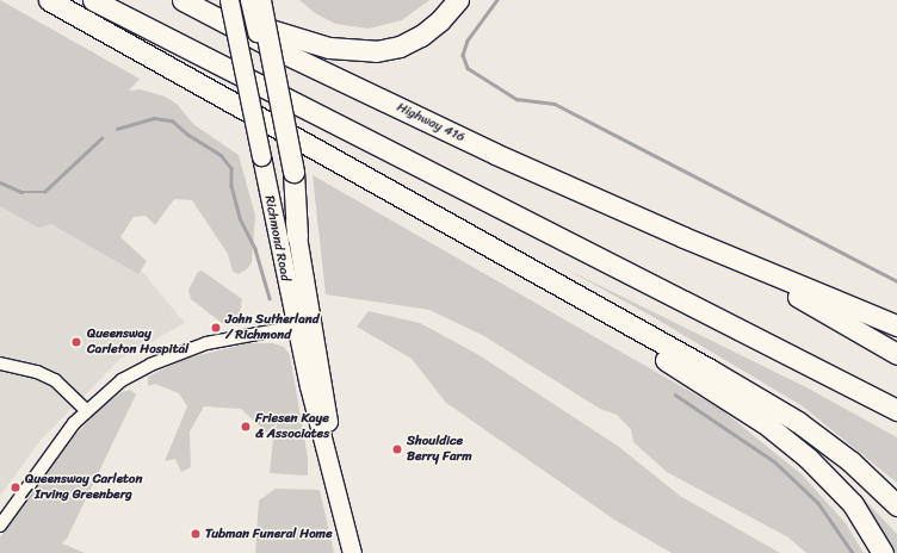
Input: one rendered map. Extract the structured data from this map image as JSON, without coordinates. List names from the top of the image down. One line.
{"streets":{"highway":["Highway 416"],"main road":["Richmond Road"]},"places":["John Sutherland / Richmond","Queensway Carleton Hospital","Friesen Kaye & Associates","Shouldice Berry Farm","Queensway Carleton / Irving Greenberg","Tubman Funeral Home"]}
